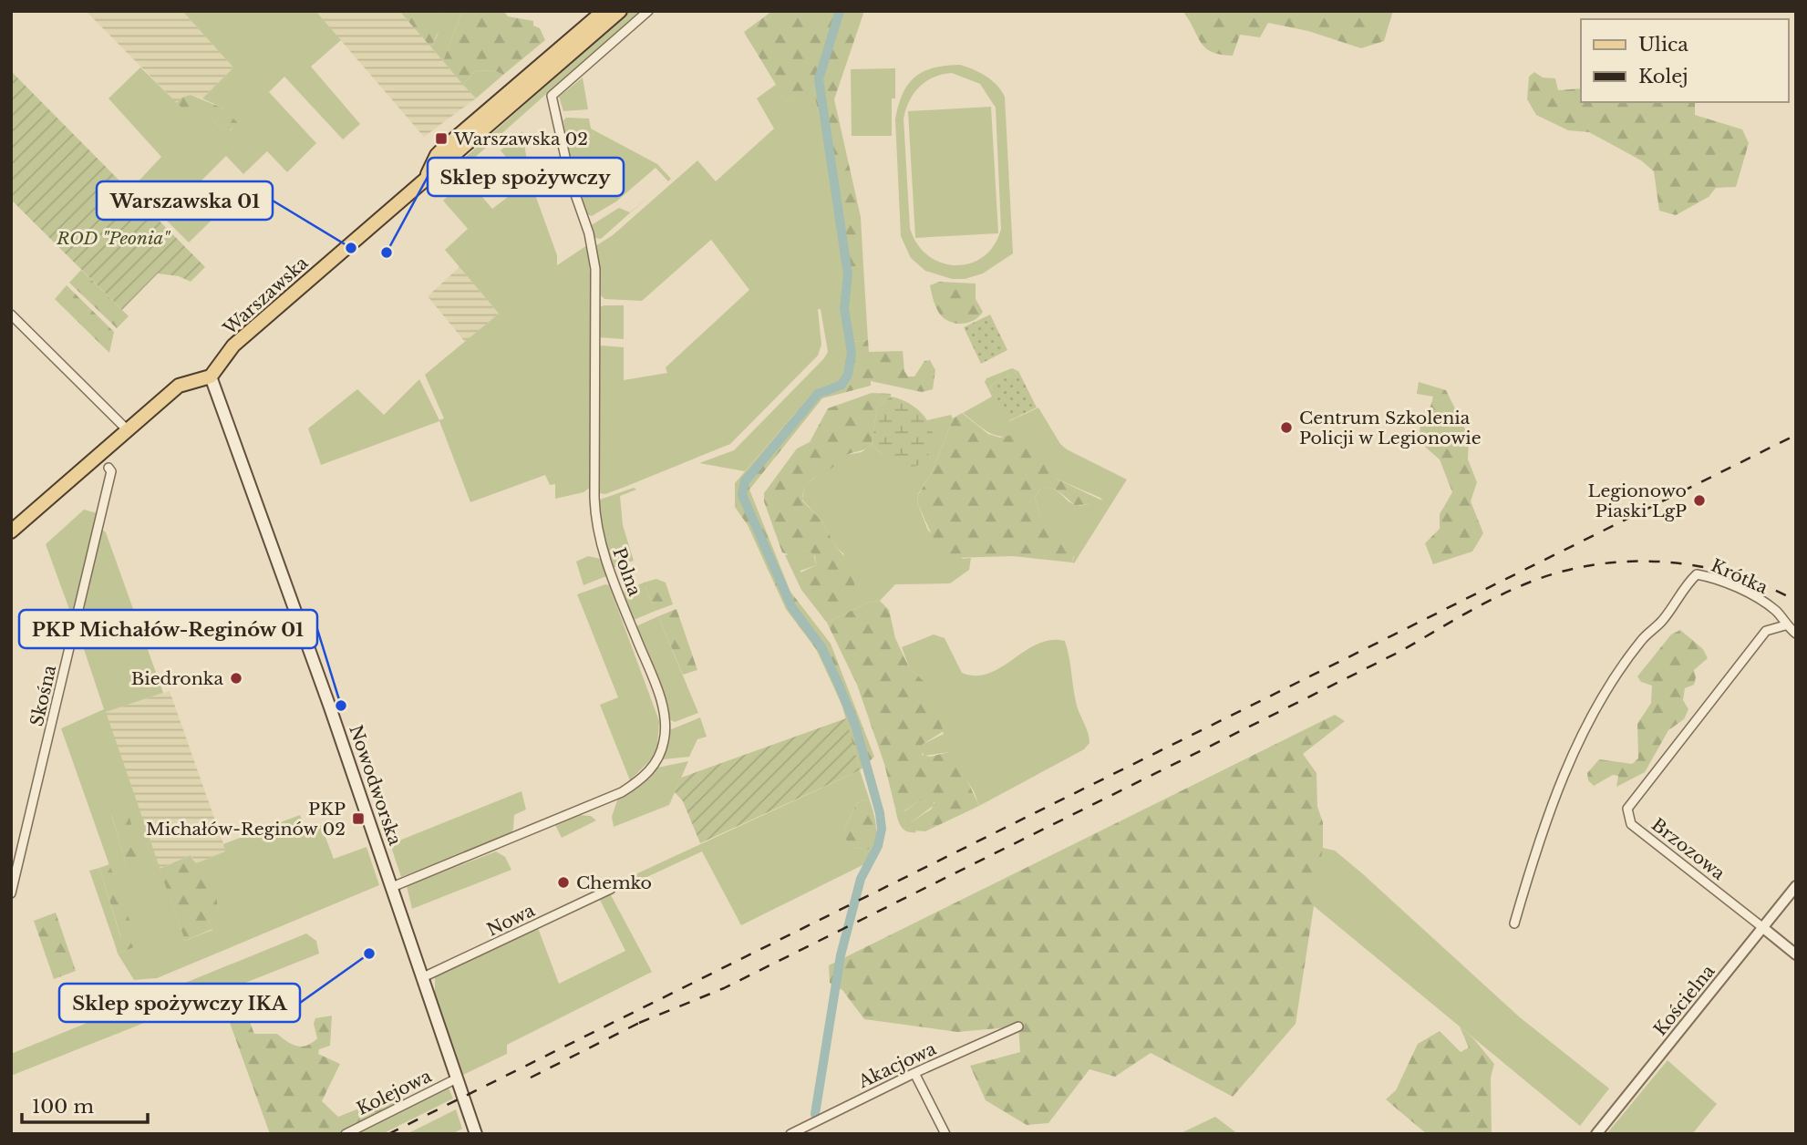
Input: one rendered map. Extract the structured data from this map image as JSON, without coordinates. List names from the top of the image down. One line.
{"streets":{"main road":["Warszawska","Nowodworska"],"street":["Polna","Krótka","Skośna","Brzozowa","Nowa","Kościelna","Akacjowa","Kolejowa"]},"crossings":[["Warszawska","Nowodworska"],["Polna","Nowodworska"],["Krótka","Brzozowa"],["Nowodworska","Nowa"],["Nowodworska","Kolejowa"],["Brzozowa","Kościelna"]],"parks":["ROD \"Peonia\""],"places":{"transit":["Warszawska 02","PKP Michałów-Reginów 02"],"other":["Warszawska 01","Sklep spożywczy","Centrum Szkolenia Policji w Legionowie","Legionowo Piaski LgP","Biedronka","PKP Michałów-Reginów 01","Chemko","Sklep spożywczy IKA"]},"legend":["Ulica","Kolej"],"scale_bar":"100 m"}
